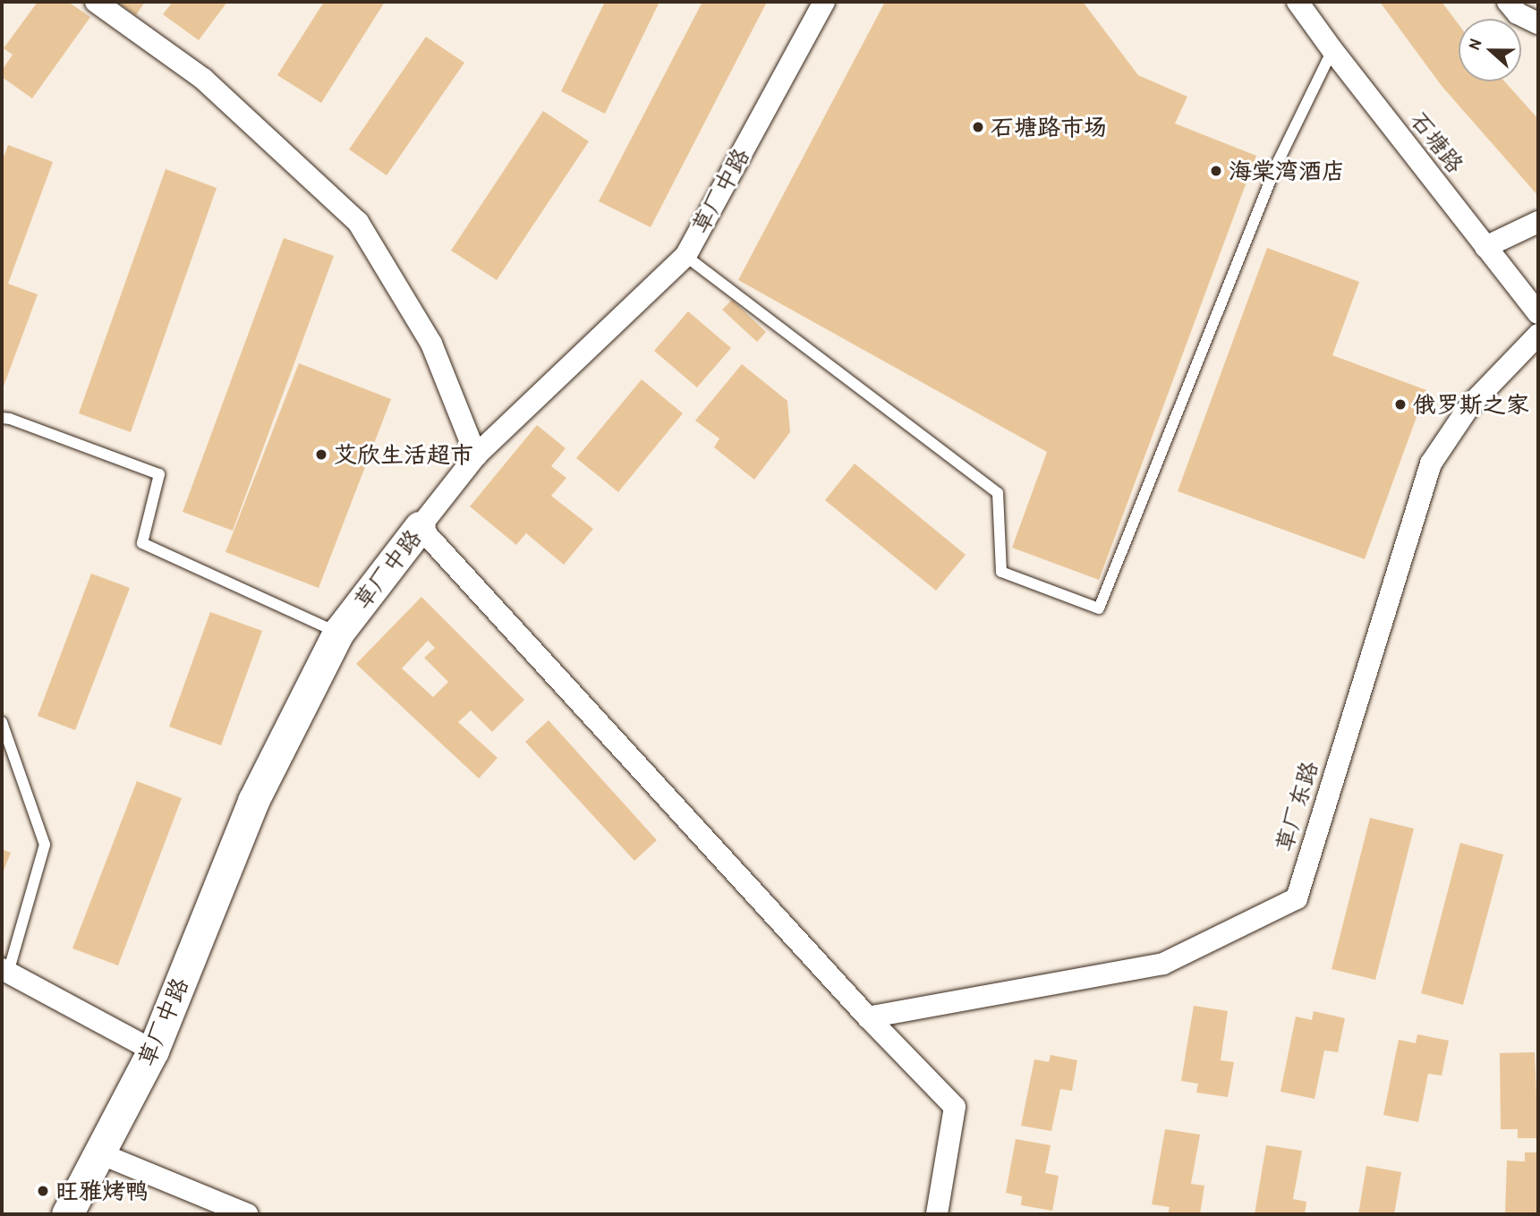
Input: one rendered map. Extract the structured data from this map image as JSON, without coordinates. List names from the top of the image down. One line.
{"streets":{"street":["石塘路","草厂中路","草厂东路"]},"places":["石塘路市场","海棠湾酒店","俄罗斯之家","艾欣生活超市","旺雅烤鸭"],"north":"left"}
